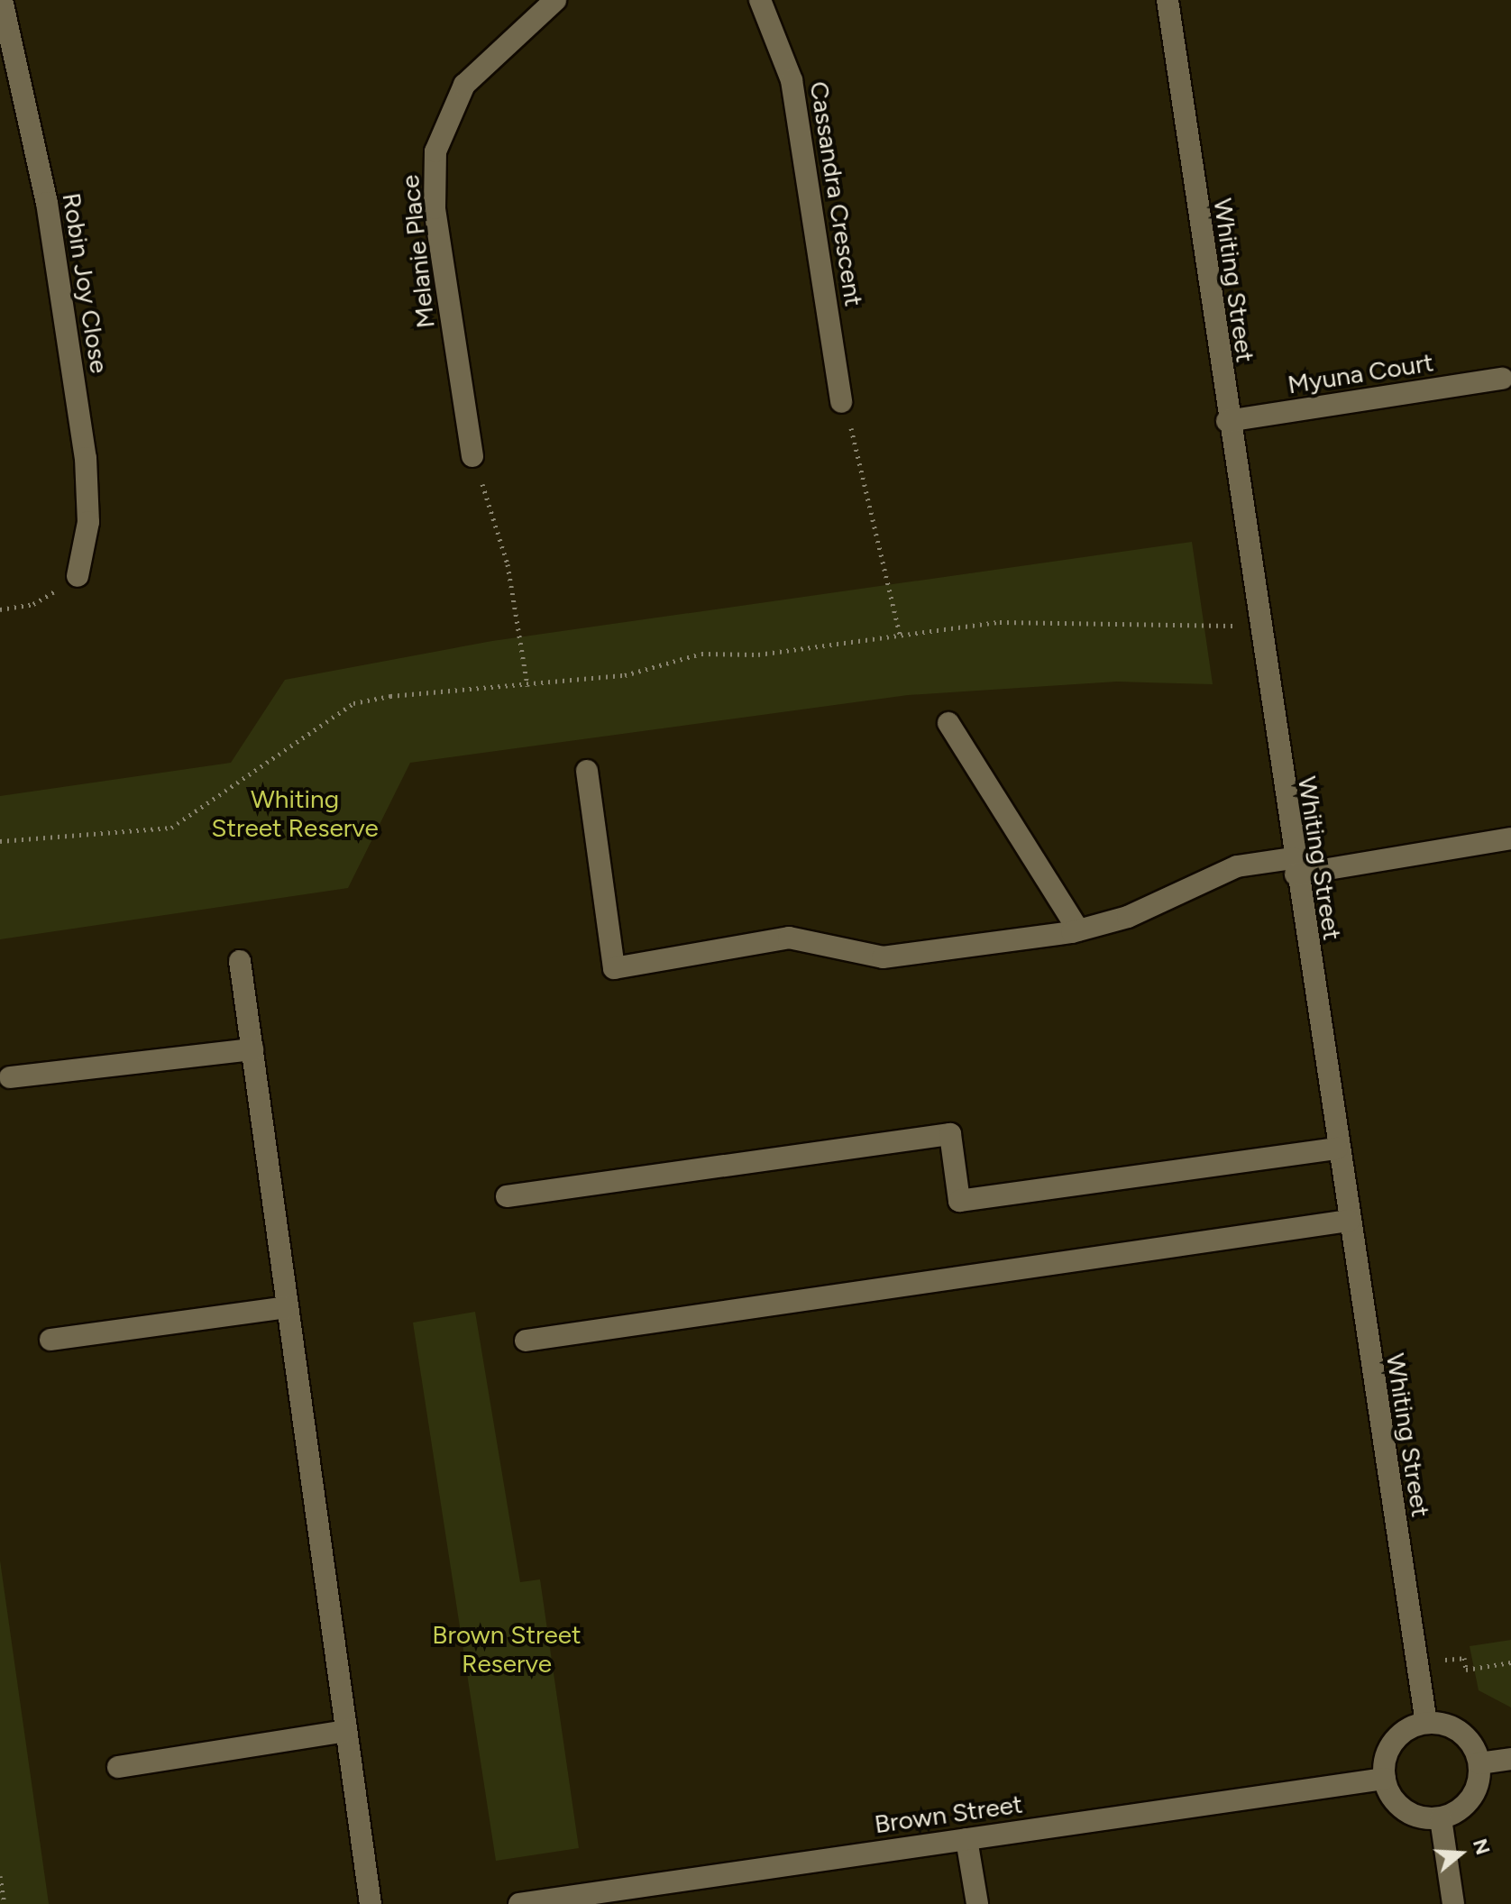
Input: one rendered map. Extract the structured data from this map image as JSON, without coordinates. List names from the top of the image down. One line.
{"streets":{"street":["Cassandra Crescent","Melanie Place","Whiting Street","Robin Joy Close","Myuna Court","Brown Street"]},"crossings":[["Whiting Street","Myuna Court"],["Whiting Street","Brown Street"]],"parks":["Whiting Street Reserve","Brown Street Reserve"],"north":"right"}
